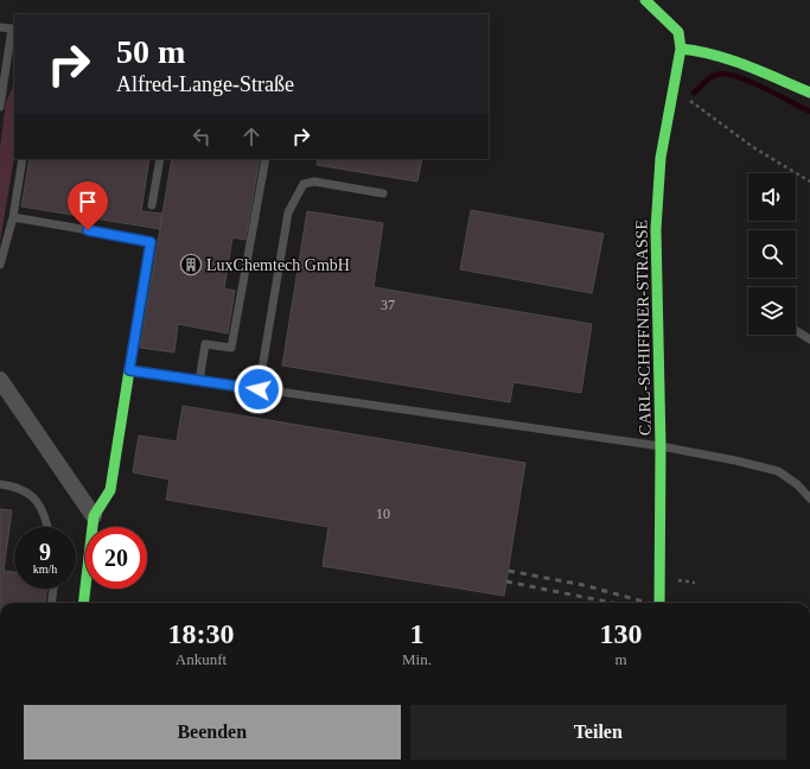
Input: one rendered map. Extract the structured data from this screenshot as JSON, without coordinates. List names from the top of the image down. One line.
{"streets":{"main road":["CARL-SCHIFFNER-STRASSE"]},"places":{"building":["LuxChemtech GmbH"]},"house_numbers":["37","10"],"page":{"turn":["50 m","Alfred-Lange-Straße"],"speed":"9 km/h","limit":"20","eta":["18:30","Ankunft","1","Min.","130","m"],"buttons":["Beenden","Teilen"]}}
